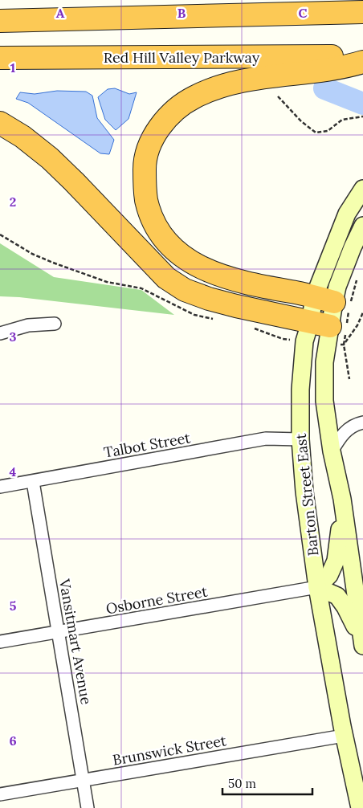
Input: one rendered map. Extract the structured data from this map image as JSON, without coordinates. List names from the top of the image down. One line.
{"streets":{"highway":["Red Hill Valley Parkway"],"main road":["Barton Street East"],"street":["Talbot Street","Osborne Street","Vansitmart Avenue","Brunswick Street"]},"crossings":[["Talbot Street","Barton Street East"],["Talbot Street","Vansitmart Avenue"],["Barton Street East","Osborne Street"],["Barton Street East","Brunswick Street"],["Osborne Street","Vansitmart Avenue"],["Vansitmart Avenue","Brunswick Street"]],"scale_bar":"50 m","grid":{"columns":["A","B","C"],"rows":["1","2","3","4","5","6"]}}
